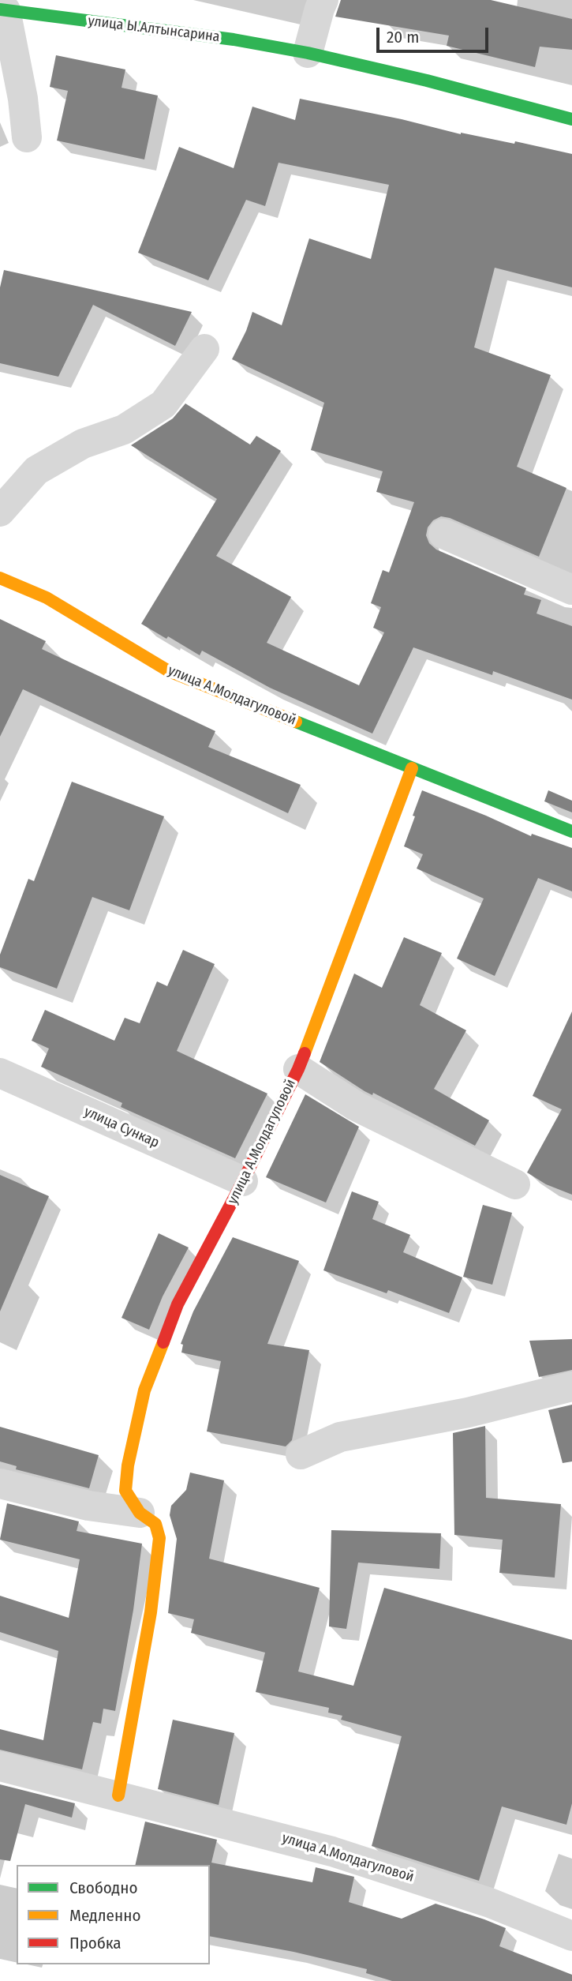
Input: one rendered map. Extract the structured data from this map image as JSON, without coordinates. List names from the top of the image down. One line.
{"streets":{"street":["улица Ы.Алтынсарина","улица А.Молдагуловой","улица Сункар"]},"crossings":[["улица А.Молдагуловой","улица Сункар"]],"legend":["Свободно","Медленно","Пробка"],"scale_bar":"20 m"}
